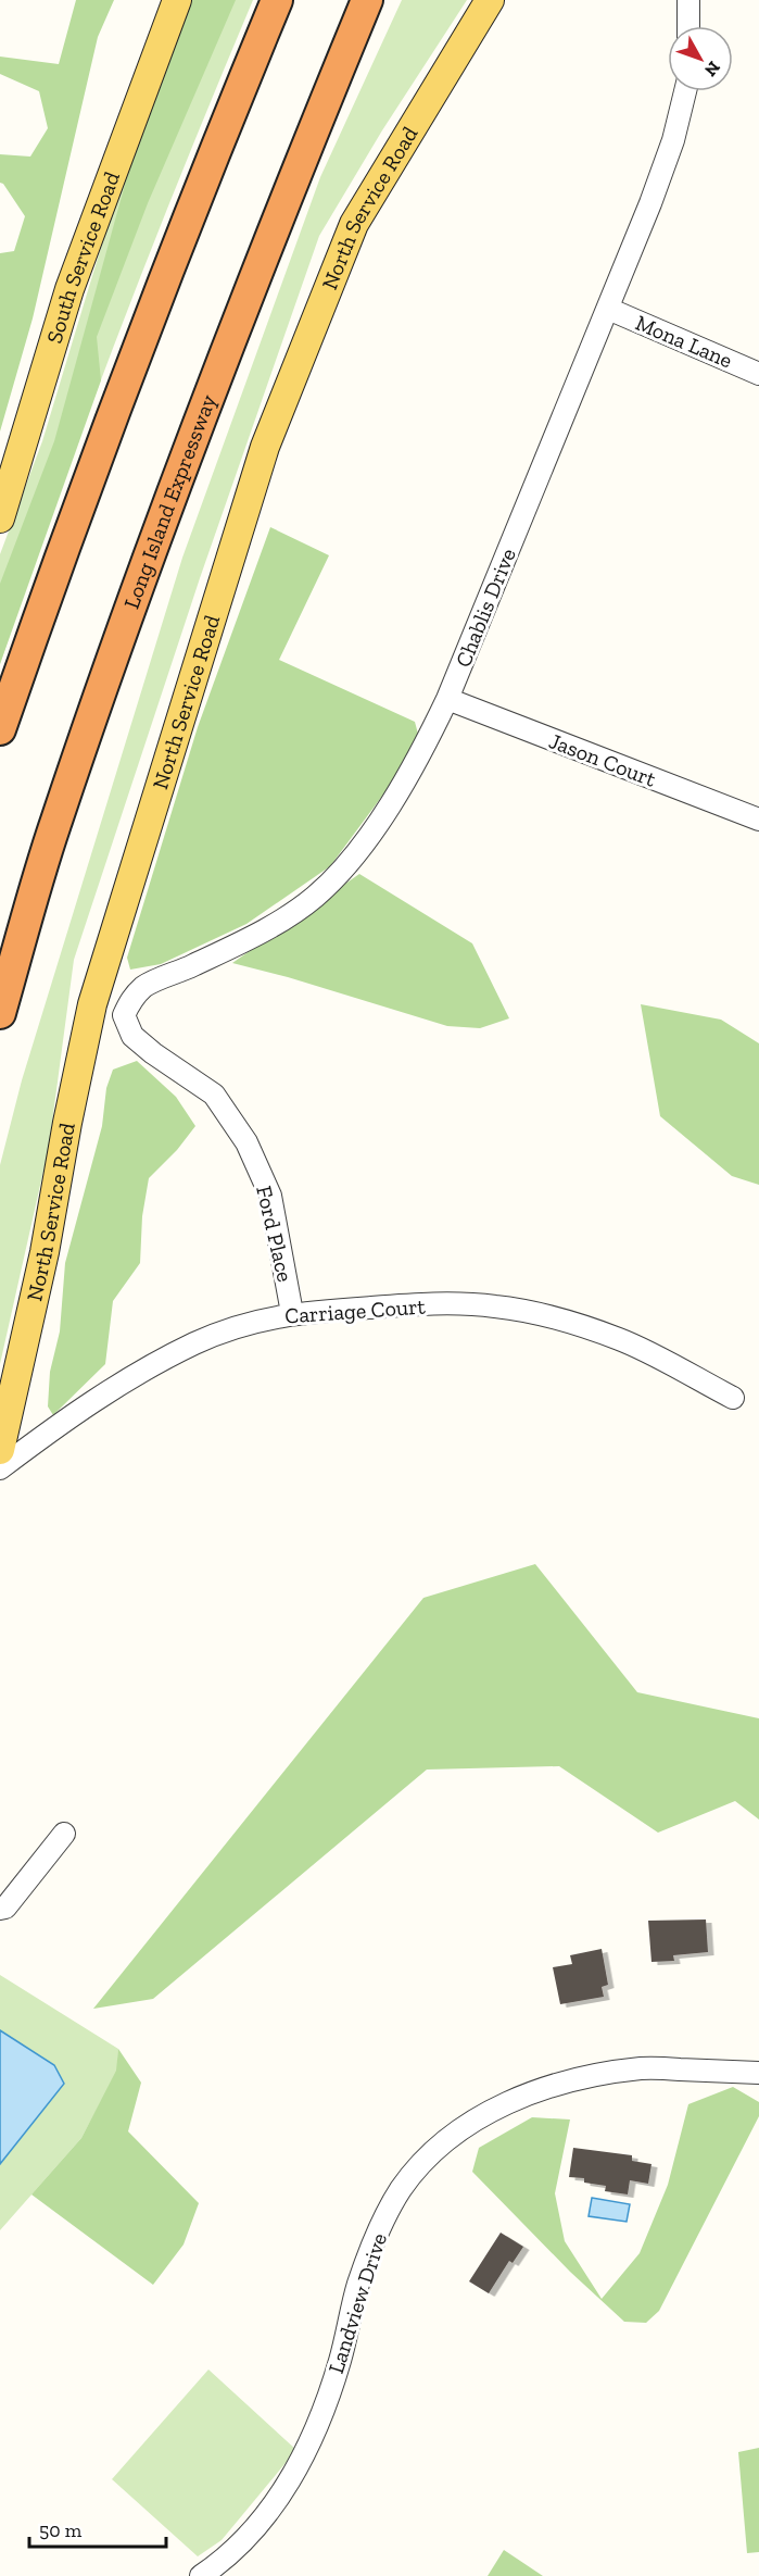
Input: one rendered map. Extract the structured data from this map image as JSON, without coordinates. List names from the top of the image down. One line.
{"streets":{"highway":["Long Island Expressway"],"main road":["North Service Road","South Service Road"],"street":["Mona Lane","Chablis Drive","Jason Court","Ford Place","Carriage Court","Landview Drive"]},"crossings":[["Mona Lane","Chablis Drive"],["Chablis Drive","Jason Court"],["Chablis Drive","Ford Place"],["Ford Place","Carriage Court"]],"scale_bar":"50 m","north":"bottom right"}
